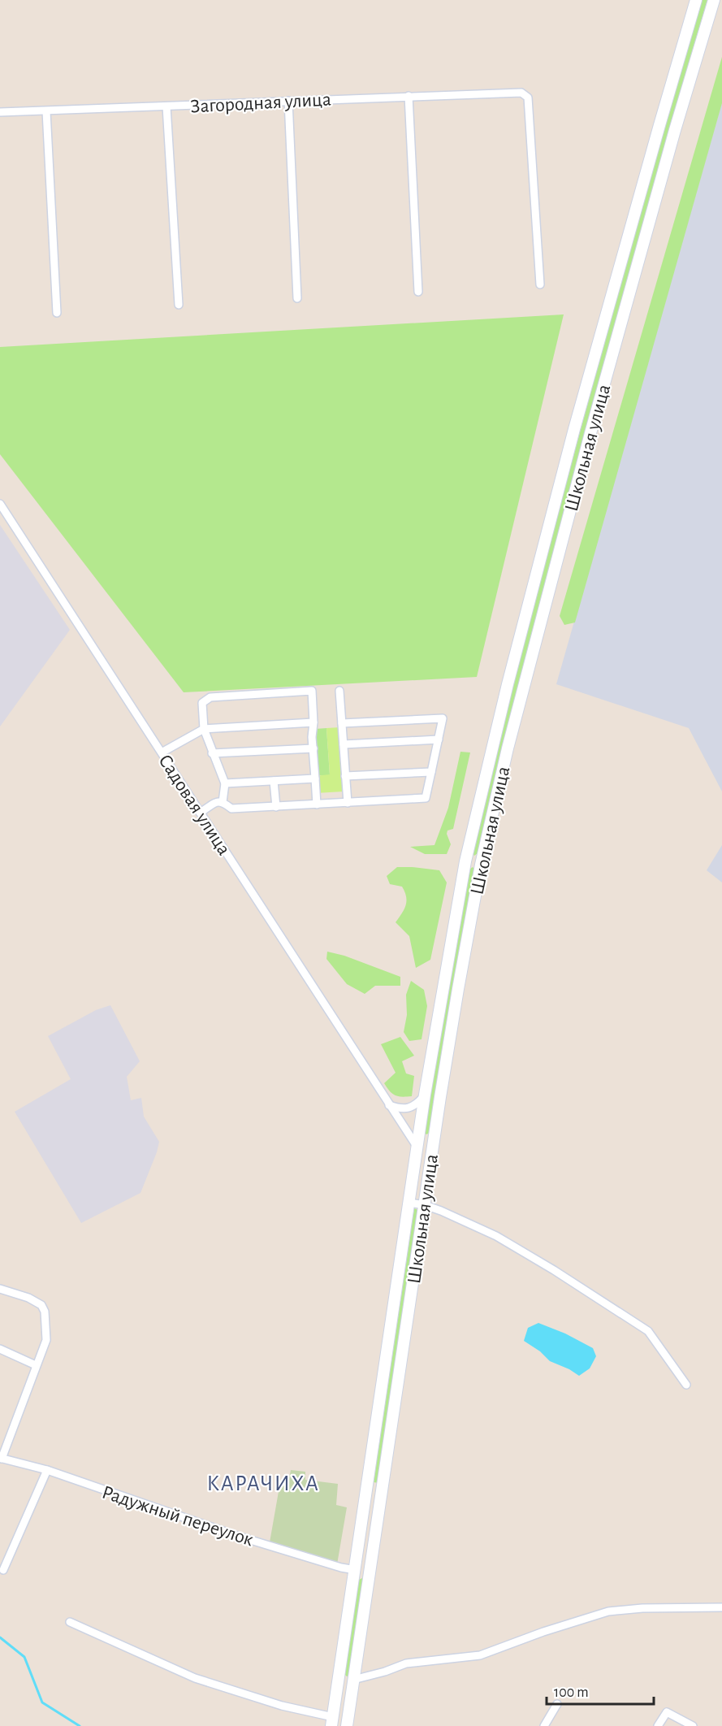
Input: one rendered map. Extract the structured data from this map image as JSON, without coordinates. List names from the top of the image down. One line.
{"streets":{"main road":["Школьная улица"],"street":["Загородная улица","Садовая улица","Радужный переулок"]},"crossings":[["Школьная улица","Садовая улица"],["Школьная улица","Радужный переулок"]],"districts":["КАРАЧИХА"],"scale_bar":"100 m"}
